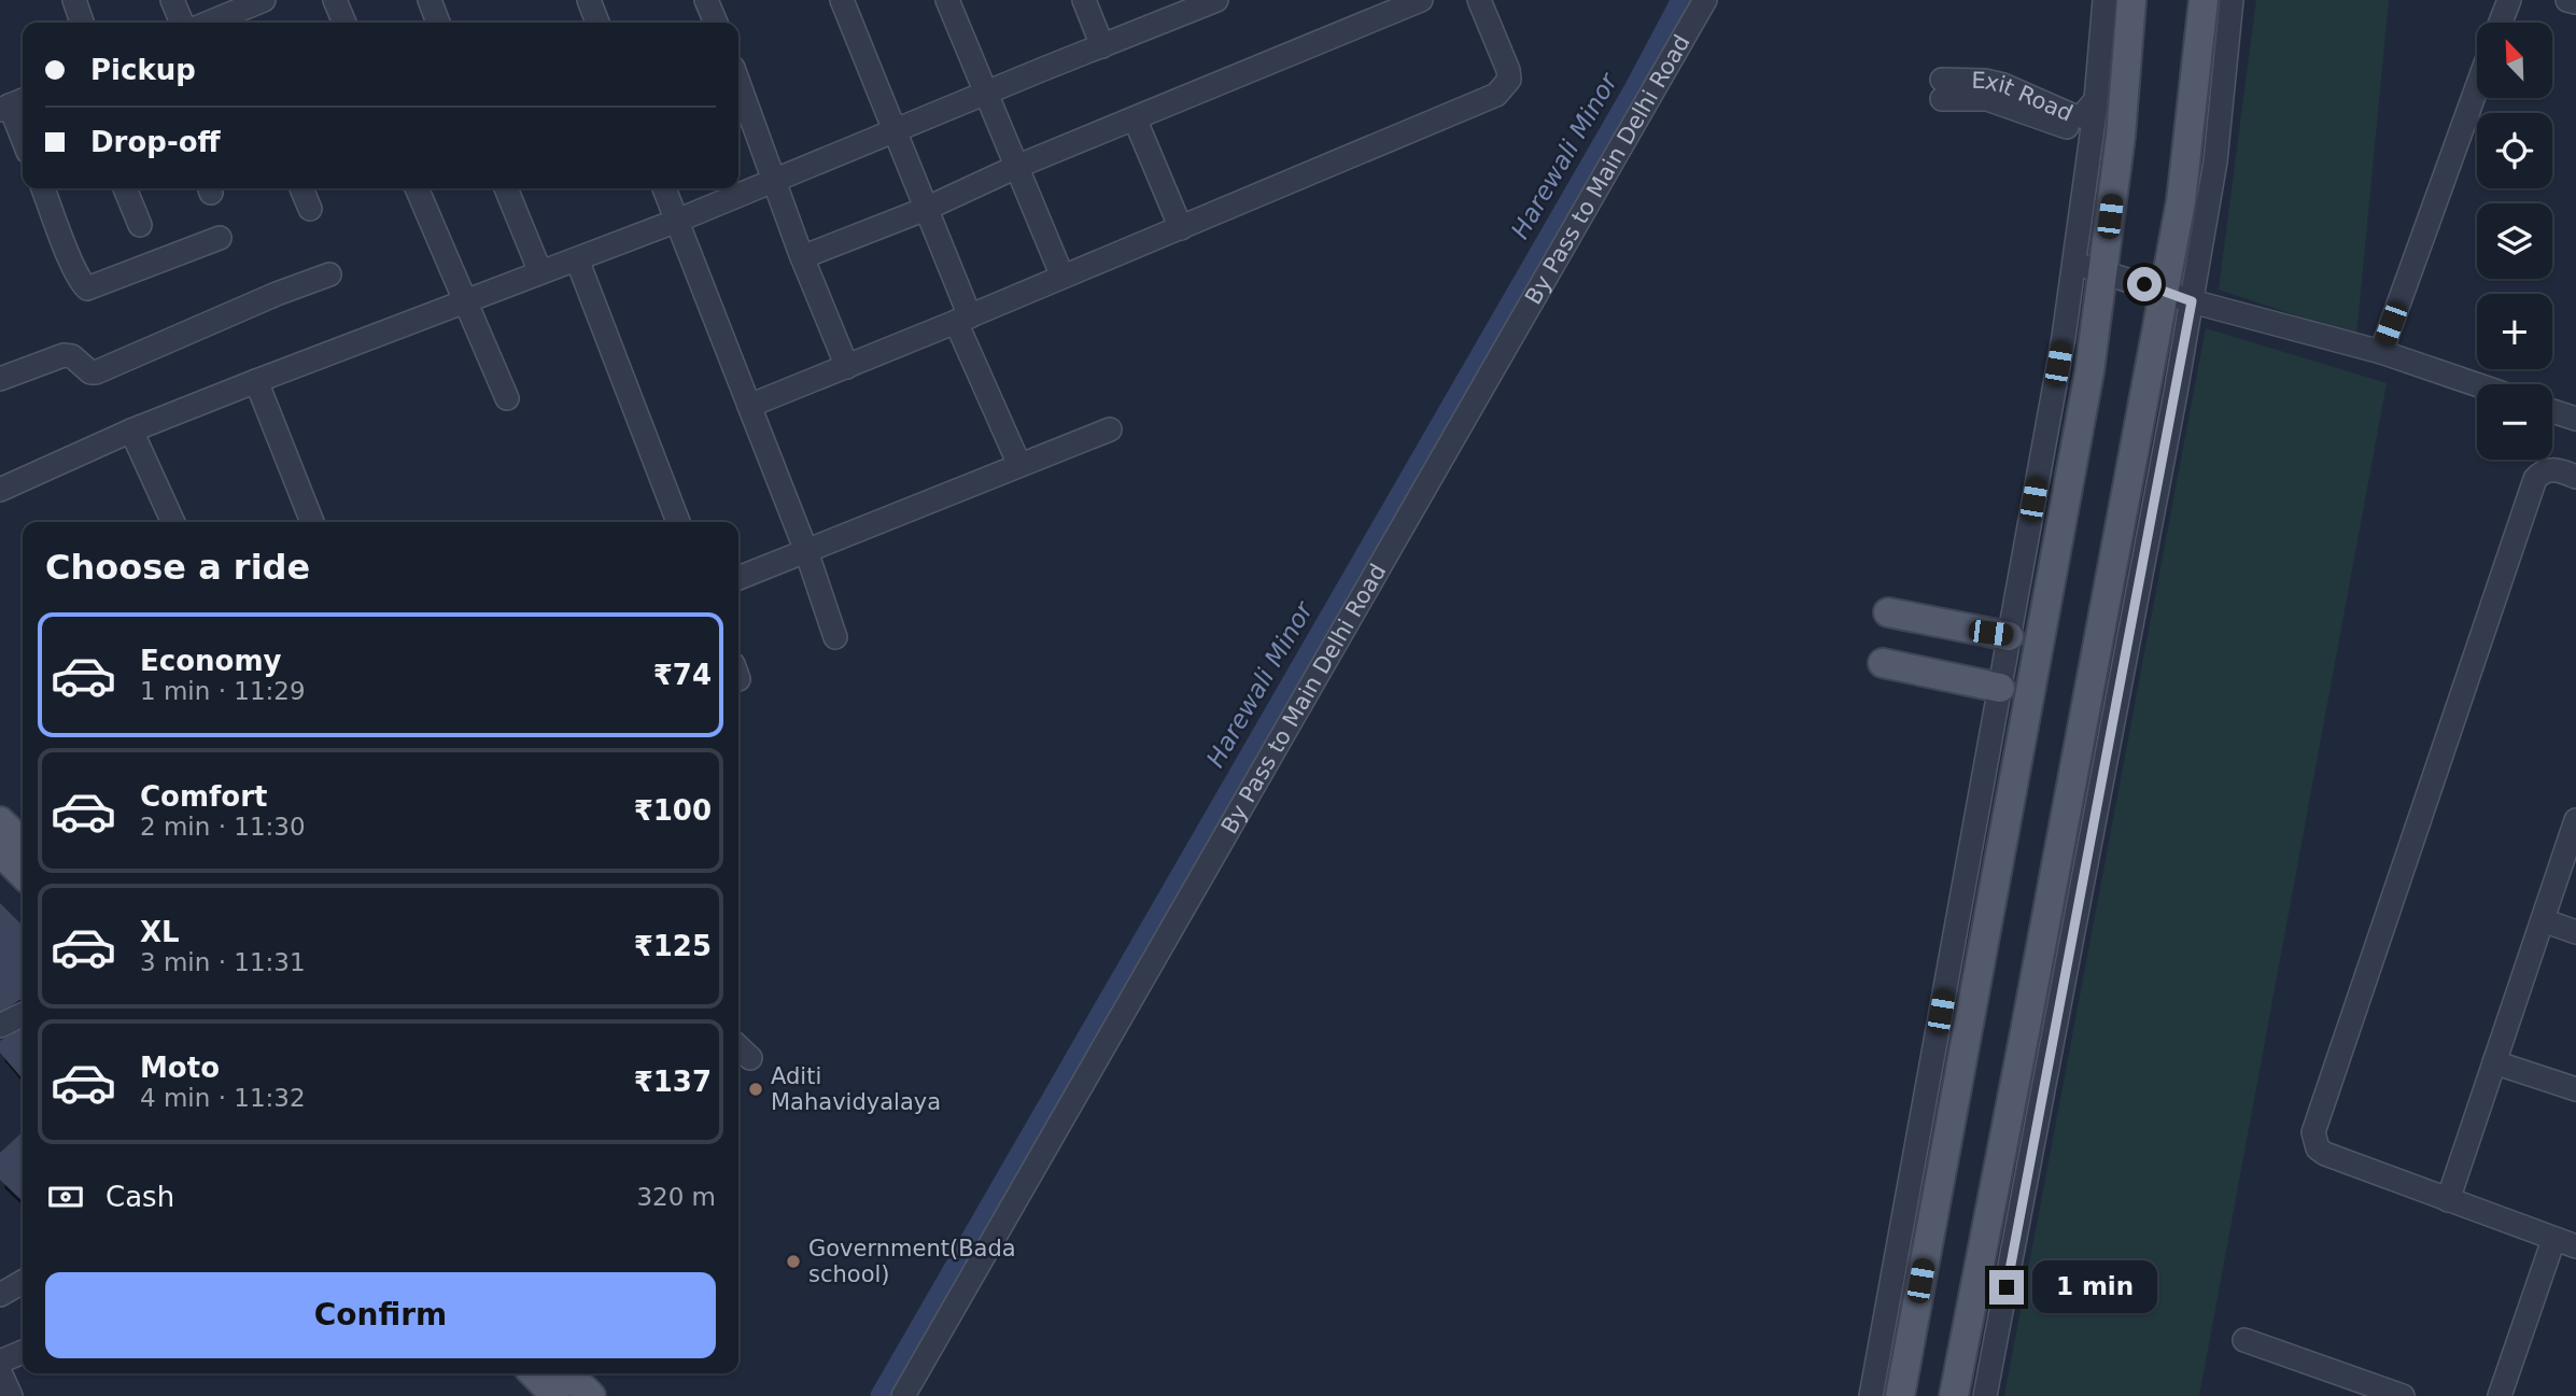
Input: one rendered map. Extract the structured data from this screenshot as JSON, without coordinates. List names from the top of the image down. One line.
{"streets":{"street":["Exit Road","By Pass to Main Delhi Road"]},"water":["Harewali Minor"],"places":["Aditi Mahavidyalaya","Government(Bada school)"],"north":"top left","page":{"map_buttons":["+","−"],"banner":["Pickup","Drop-off"],"heading":"Choose a ride","list":[{"name":"Economy","note":"1 min · 11:29","value":"₹74"},{"name":"Comfort","note":"2 min · 11:30","value":"₹100"},{"name":"XL","note":"3 min · 11:31","value":"₹125"},{"name":"Moto","note":"4 min · 11:32","value":"₹137"}],"pay":["Cash","320 m"],"buttons":"Confirm","bubble":"1 min"}}
